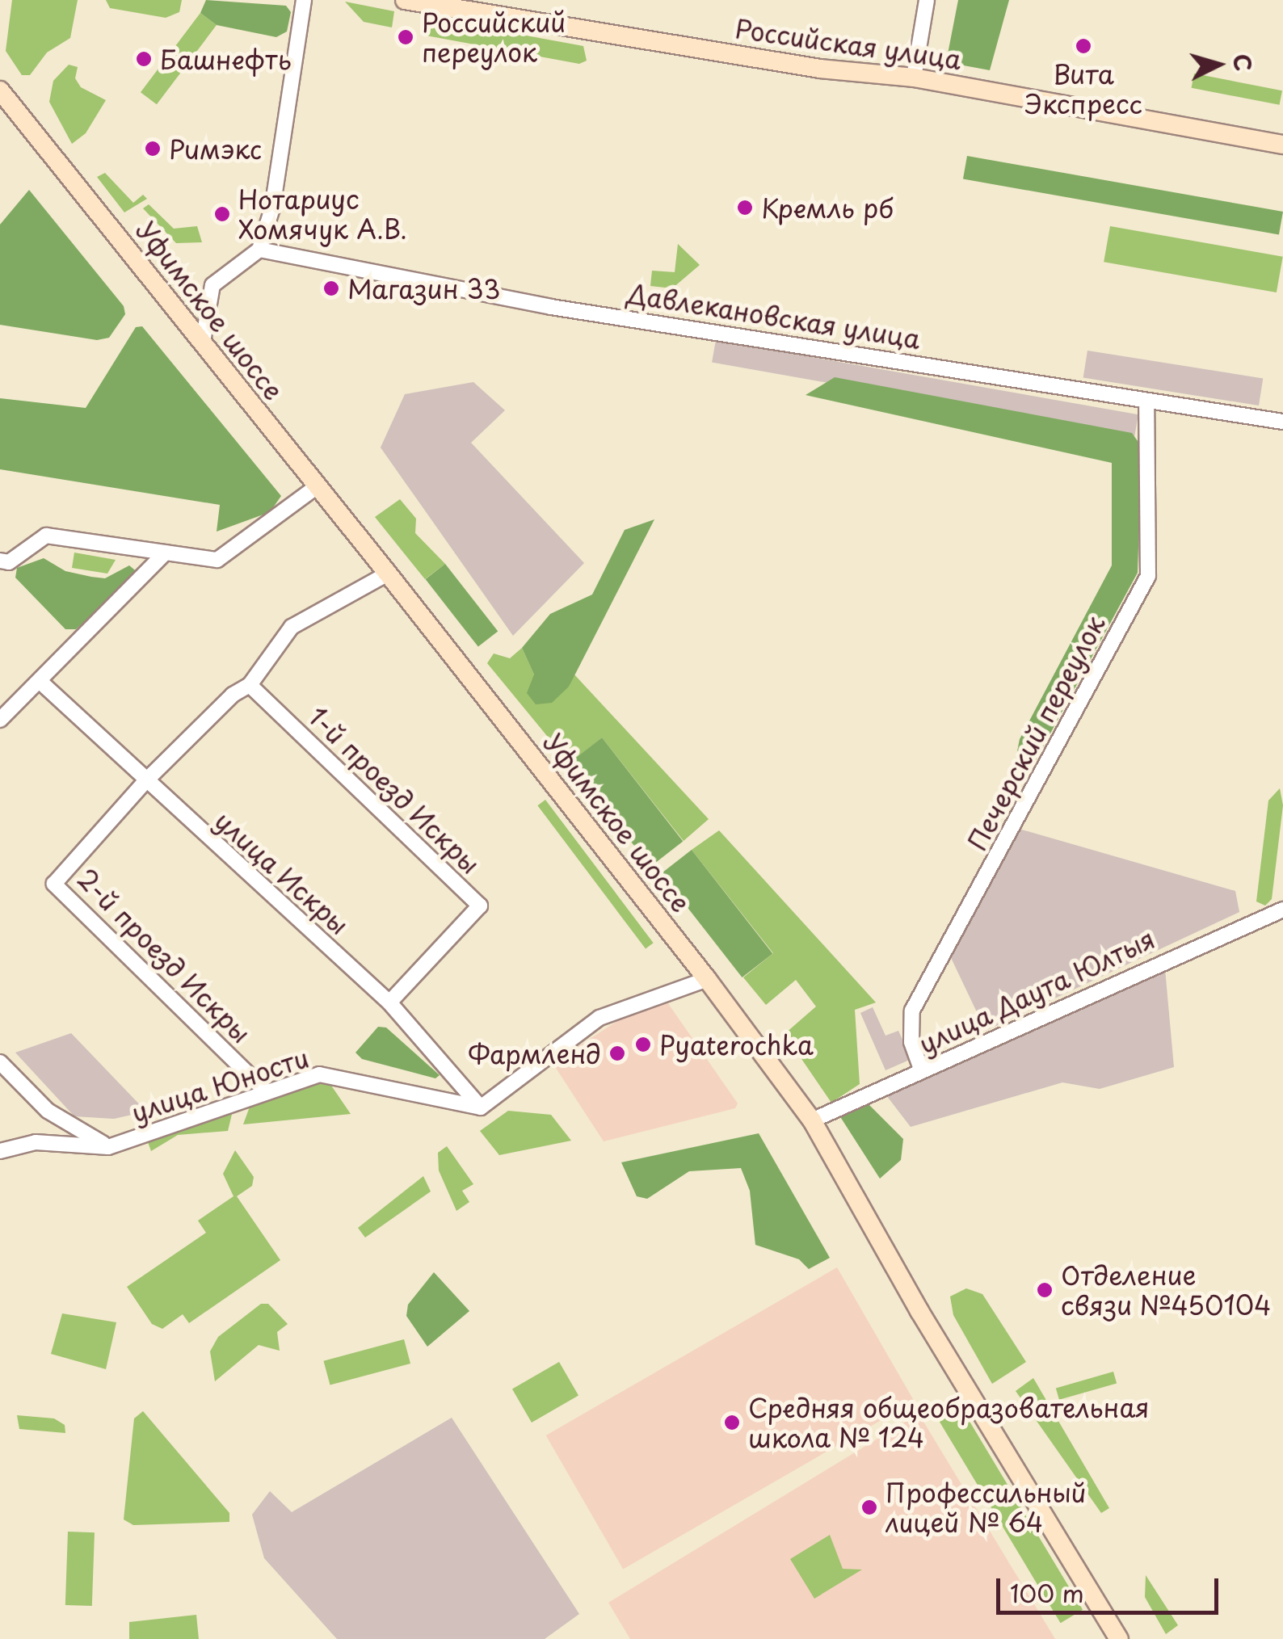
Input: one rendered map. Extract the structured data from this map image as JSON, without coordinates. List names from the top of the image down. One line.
{"streets":{"main road":["Российская улица","Уфимское шоссе"],"street":["Давлекановская улица","Печерский переулок","1-й проезд Искры","улица Искры","2-й проезд Искры","улица Даута Юлтыя","улица Юности"]},"crossings":[["Уфимское шоссе","улица Даута Юлтыя"],["Давлекановская улица","Печерский переулок"],["Печерский переулок","улица Даута Юлтыя"],["1-й проезд Искры","улица Искры"],["улица Искры","2-й проезд Искры"],["улица Искры","улица Юности"],["2-й проезд Искры","улица Юности"]],"places":["Российский переулок","Вита Экспресс","Башнефть","Римэкс","Кремль рб","Нотариус Хомячук А.В.","Магазин 33","Pyaterochka","Фармленд","Отделение связи №450104","Средняя общеобразовательная школа № 124","Профессильный лицей № 64"],"scale_bar":"100 m","north":"right"}
